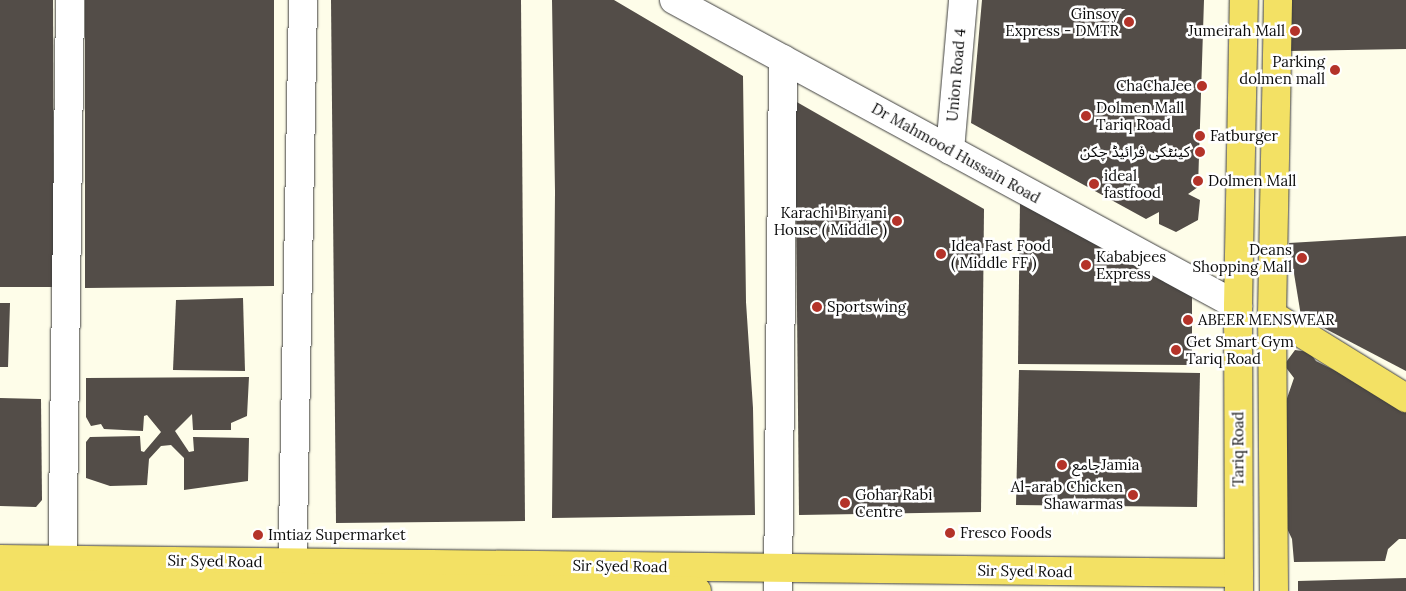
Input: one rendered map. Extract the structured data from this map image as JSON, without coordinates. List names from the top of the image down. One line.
{"streets":{"main road":["Tariq Road","Sir Syed Road"],"street":["Union Road 4","Dr Mahmood Hussain Road"]},"crossings":[["Union Road 4","Dr Mahmood Hussain Road"],["Dr Mahmood Hussain Road","Tariq Road"],["Tariq Road","Sir Syed Road"]],"places":["Ginsoy Express - DMTR","Jumeirah Mall","Parking dolmen mall","ChaChaJee","Dolmen Mall Tariq Road","Fatburger","کینٹکی فرائیڈ چکن","Dolmen Mall","ideal fastfood","Karachi Biryani House ( Middle )","Idea Fast Food ( Middle FF )","Deans Shopping Mall","Kababjees Express","Sportswing","ABEER MENSWEAR","Get Smart Gym Tariq Road","جامعJamia","Al-arab Chicken Shawarmas","Gohar Rabi Centre","Fresco Foods","Imtiaz Supermarket"]}
